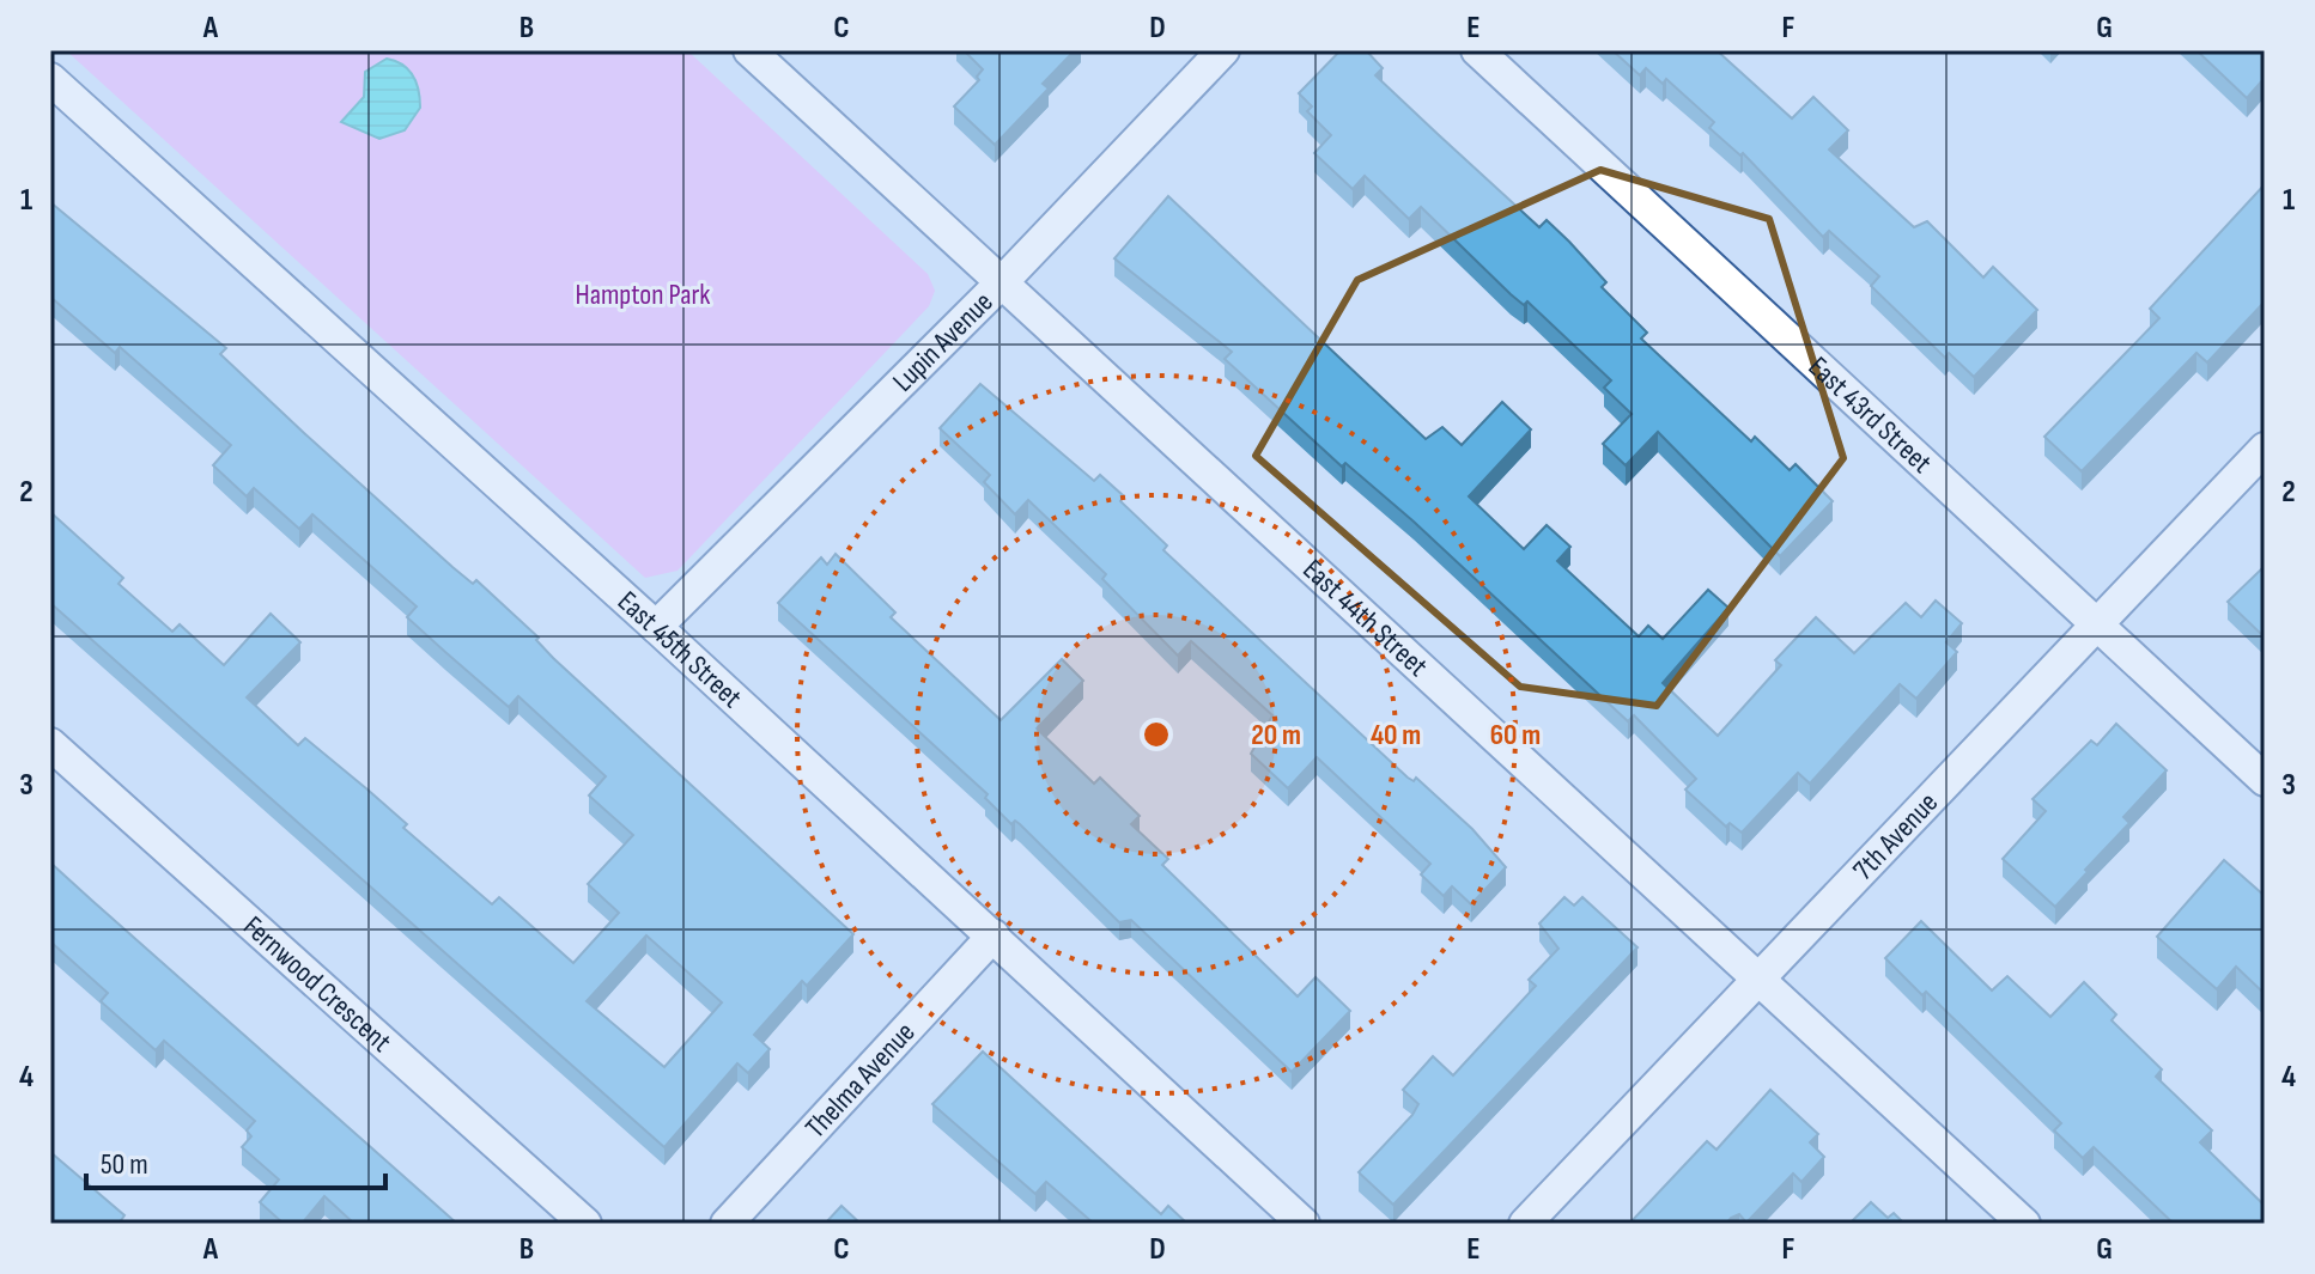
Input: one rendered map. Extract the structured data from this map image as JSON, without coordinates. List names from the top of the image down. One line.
{"streets":{"street":["Lupin Avenue","East 43rd Street","East 44th Street","East 45th Street","7th Avenue","Fernwood Crescent","Thelma Avenue"]},"crossings":[["Lupin Avenue","East 44th Street"],["Lupin Avenue","East 45th Street"],["East 43rd Street","7th Avenue"],["East 44th Street","7th Avenue"],["East 45th Street","Thelma Avenue"]],"parks":["Hampton Park"],"scale_bar":"50 m","grid":{"columns":["A","B","C","D","E","F","G"],"rows":["1","2","3","4"]},"rings":["20 m","40 m","60 m"]}
